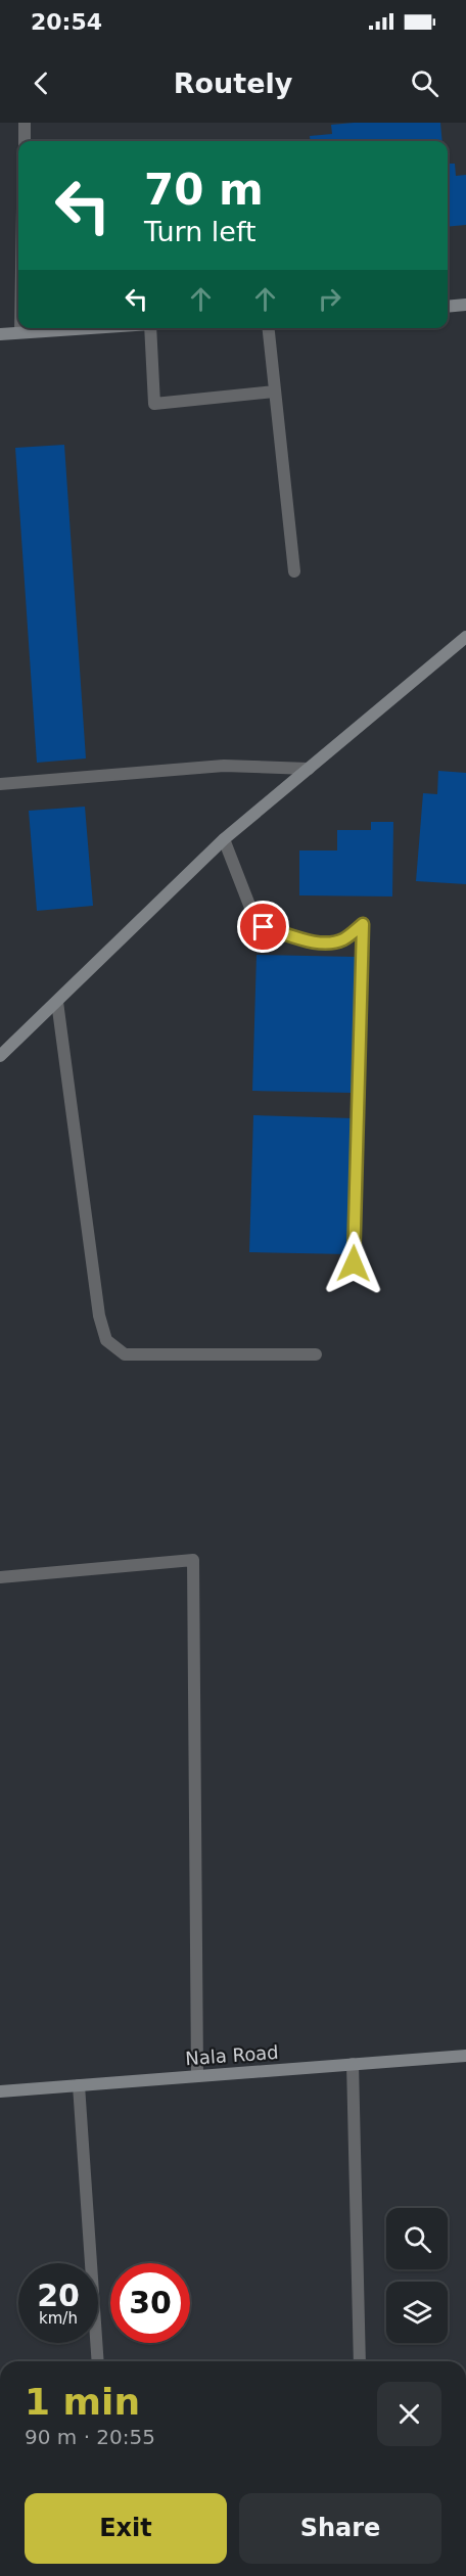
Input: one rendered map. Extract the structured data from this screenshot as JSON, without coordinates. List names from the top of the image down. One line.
{"streets":{"main road":["Nala Road"]},"page":{"status":"20:54","header":"Routely","turn":["70 m","Turn left"],"speed":"20 km/h","limit":"30","heading":["1 min","90 m · 20:55"],"buttons":["Exit","Share"]}}
